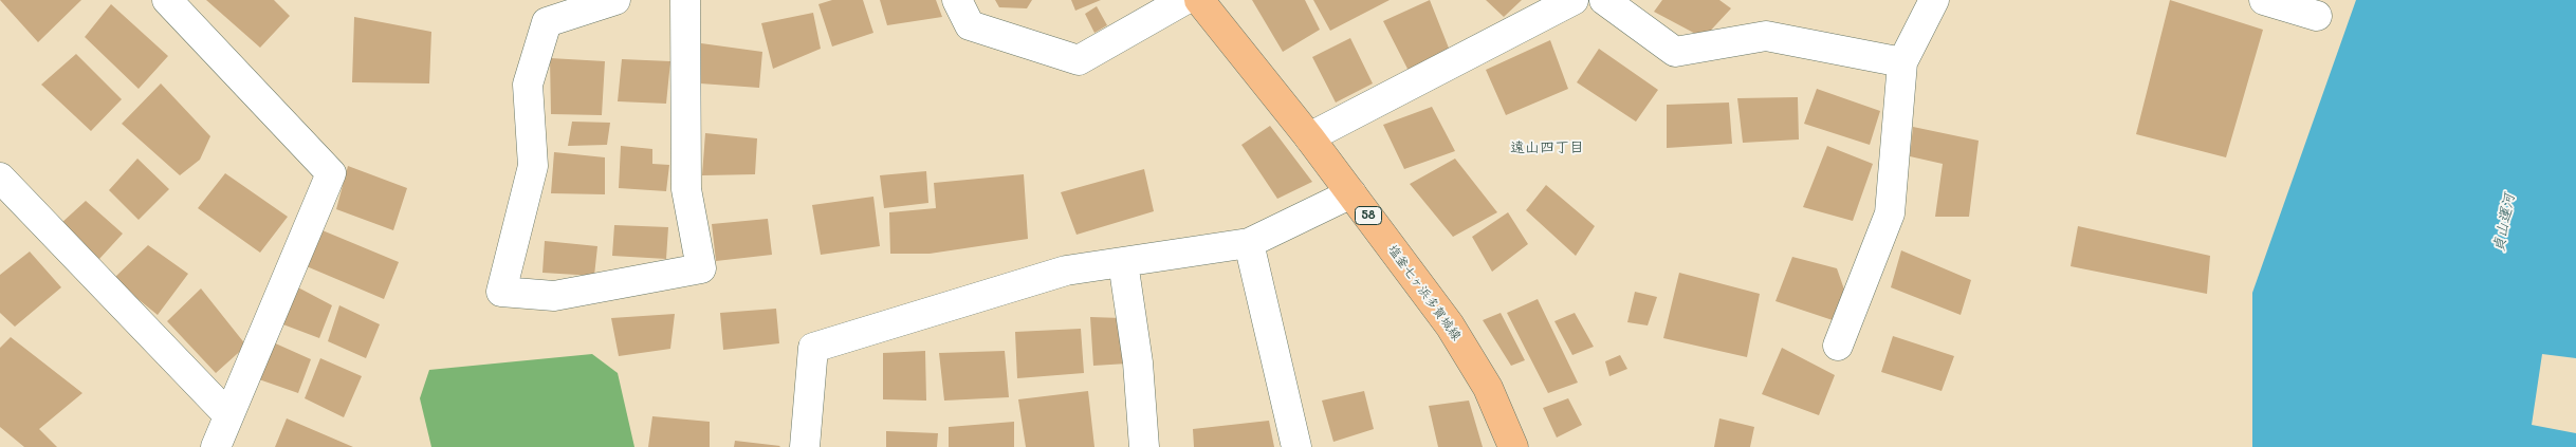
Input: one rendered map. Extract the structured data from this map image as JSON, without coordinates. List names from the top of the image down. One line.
{"streets":{"main road":["58","塩釜七ヶ浜多賀城線"]},"districts":["遠山四丁目"],"water":["貞山運河"]}
